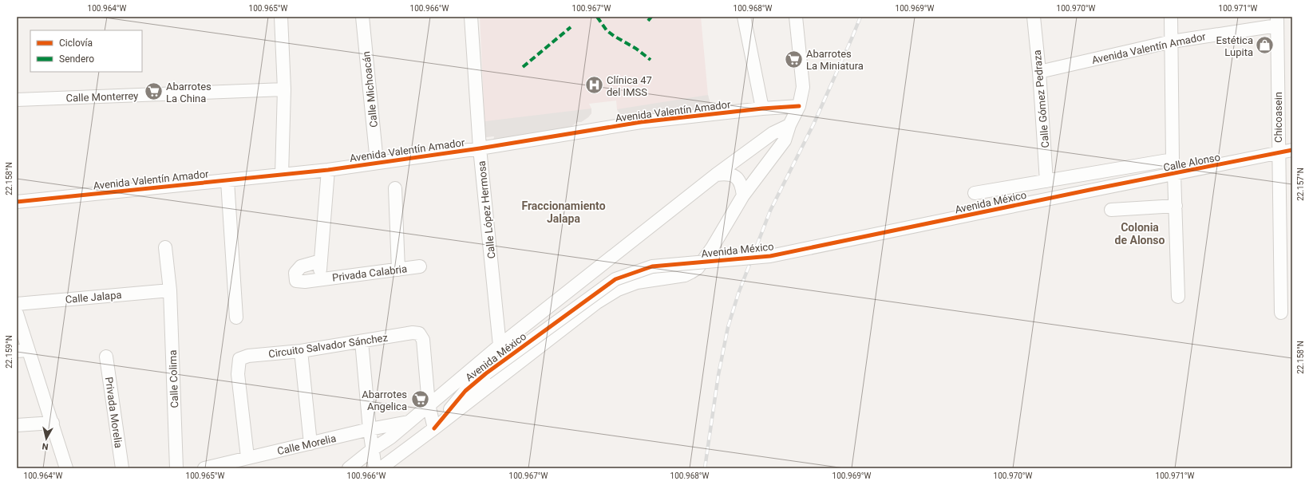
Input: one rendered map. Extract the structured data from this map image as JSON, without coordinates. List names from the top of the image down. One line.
{"streets":{"street":["Avenida Valentín Amador","Calle Michoacán","Calle Monterrey","Calle Gómez Pedraza","Chicoasein","Calle Alonso","Avenida México","Calle López Hermosa","Privada Calabria","Calle Jalapa","Circuito Salvador Sánchez","Calle Colima","Privada Morelia","Calle Morelia"]},"crossings":[["Avenida Valentín Amador","Calle Michoacán"],["Avenida Valentín Amador","Calle Gómez Pedraza"],["Avenida Valentín Amador","Chicoasein"],["Avenida Valentín Amador","Avenida México"],["Avenida Valentín Amador","Calle López Hermosa"],["Avenida Valentín Amador","Privada Calabria"],["Calle Gómez Pedraza","Calle Alonso"],["Chicoasein","Calle Alonso"],["Calle Alonso","Avenida México"],["Avenida México","Calle López Hermosa"],["Avenida México","Circuito Salvador Sánchez"],["Avenida México","Calle Morelia"],["Calle Jalapa","Calle Colima"],["Circuito Salvador Sánchez","Calle Morelia"]],"districts":["Fraccionamiento Jalapa","Colonia de Alonso"],"places":{"shop":["Estética Lupita"],"supermarket":["Abarrotes La Miniatura","Abarrotes La China","Abarrotes Angelica"],"hospital":["Clínica 47 del IMSS"]},"legend":["Ciclovía","Sendero"],"north":"bottom","coordinates":["100.964°W","100.965°W","100.966°W","100.967°W","100.968°W","100.969°W","100.970°W","100.971°W","22.158°N","22.157°N","22.159°N"]}
